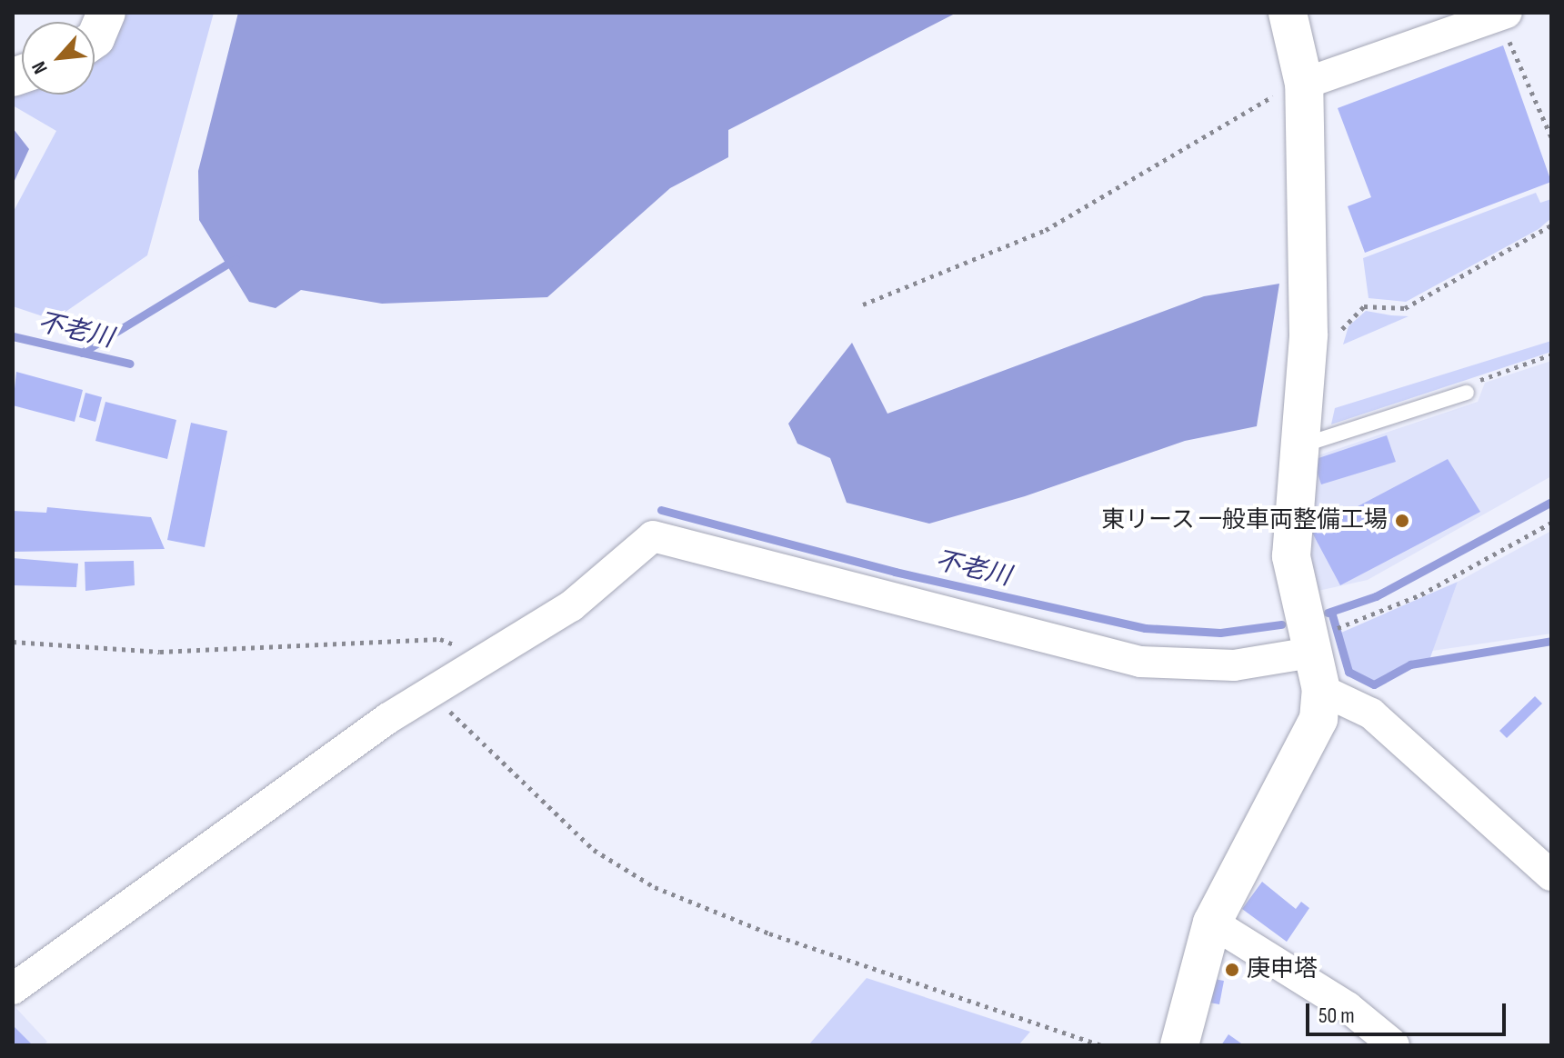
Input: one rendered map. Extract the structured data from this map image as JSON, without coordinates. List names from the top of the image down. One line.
{"water":["不老川"],"places":["東リース 一般車両整備工場","庚申塔"],"scale_bar":"50 m","north":"bottom left"}
